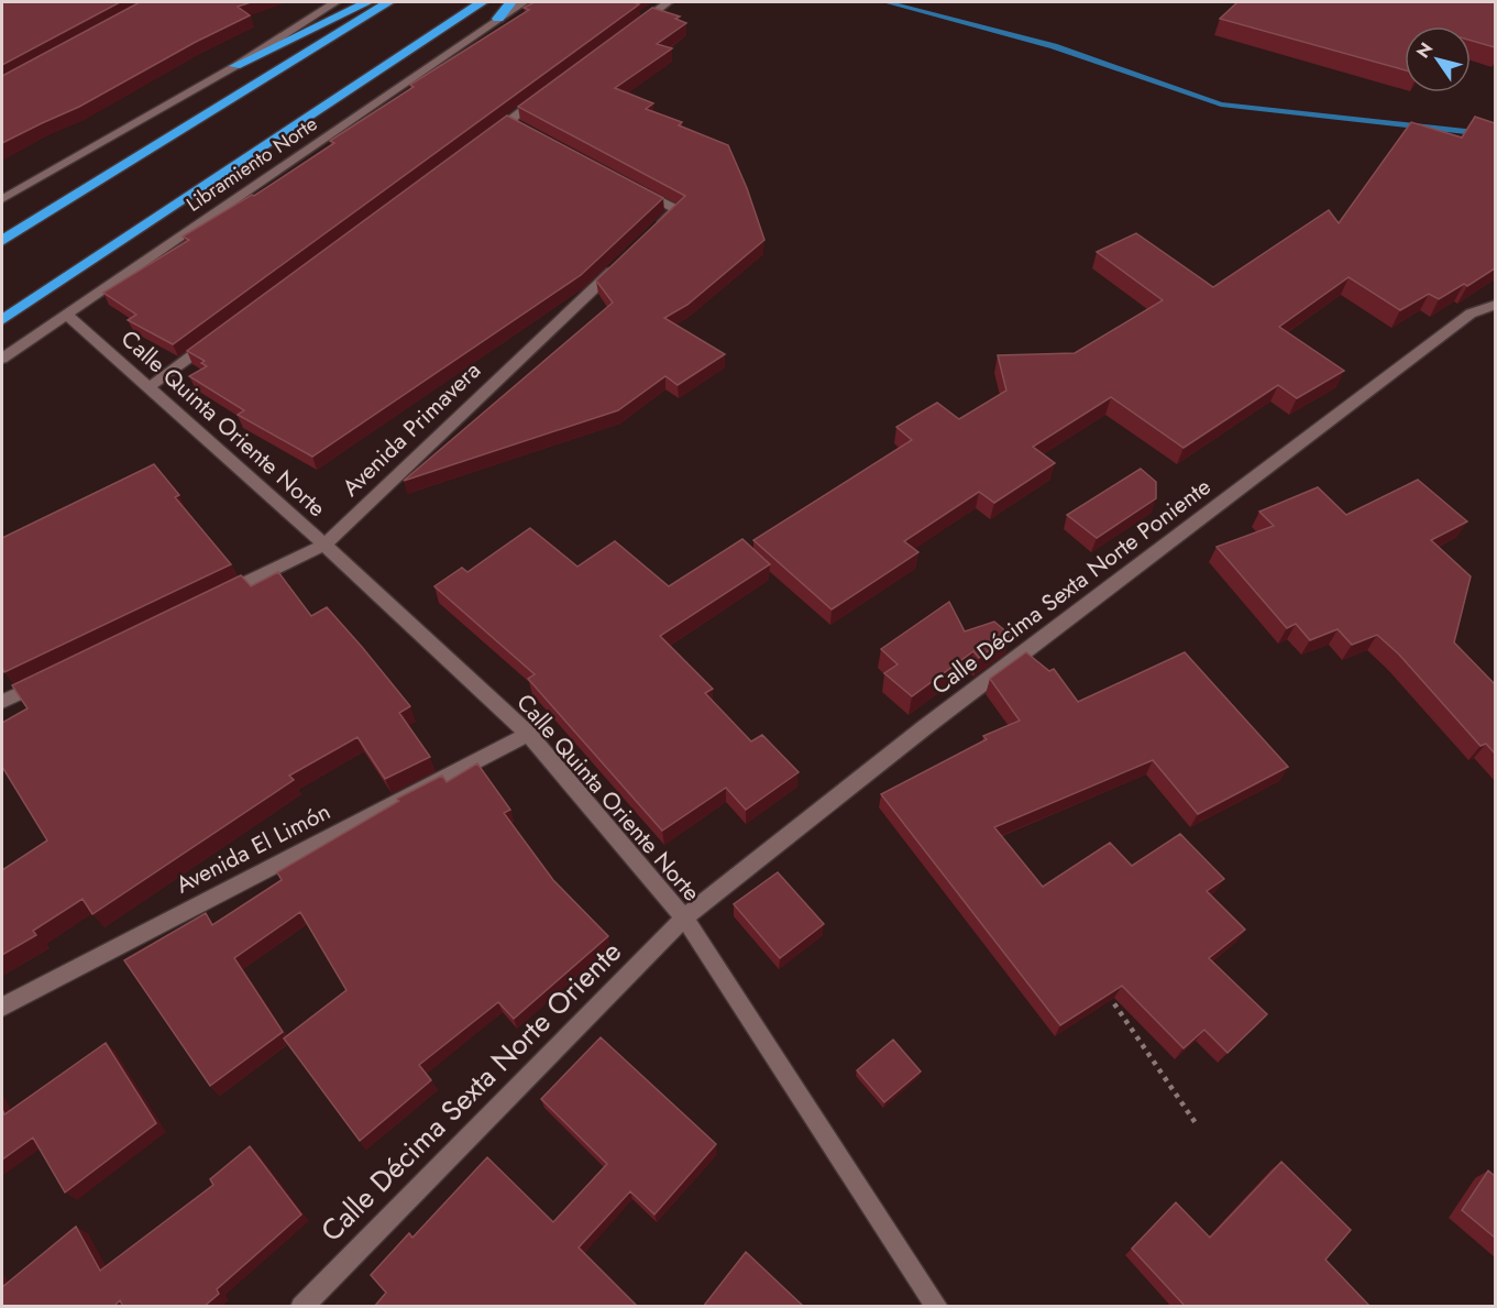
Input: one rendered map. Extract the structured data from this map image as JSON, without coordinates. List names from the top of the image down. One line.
{"streets":{"highway":["Libramiento Norte"],"street":["Calle Quinta Oriente Norte","Avenida Primavera","Calle Décima Sexta Norte Poniente","Avenida El Limón","Calle Décima Sexta Norte Oriente"]},"crossings":[["Libramiento Norte","Calle Quinta Oriente Norte"],["Calle Quinta Oriente Norte","Avenida Primavera"],["Calle Quinta Oriente Norte","Calle Décima Sexta Norte Poniente"],["Calle Quinta Oriente Norte","Avenida El Limón"],["Calle Quinta Oriente Norte","Calle Décima Sexta Norte Oriente"],["Calle Décima Sexta Norte Poniente","Calle Décima Sexta Norte Oriente"]],"north":"top left"}
